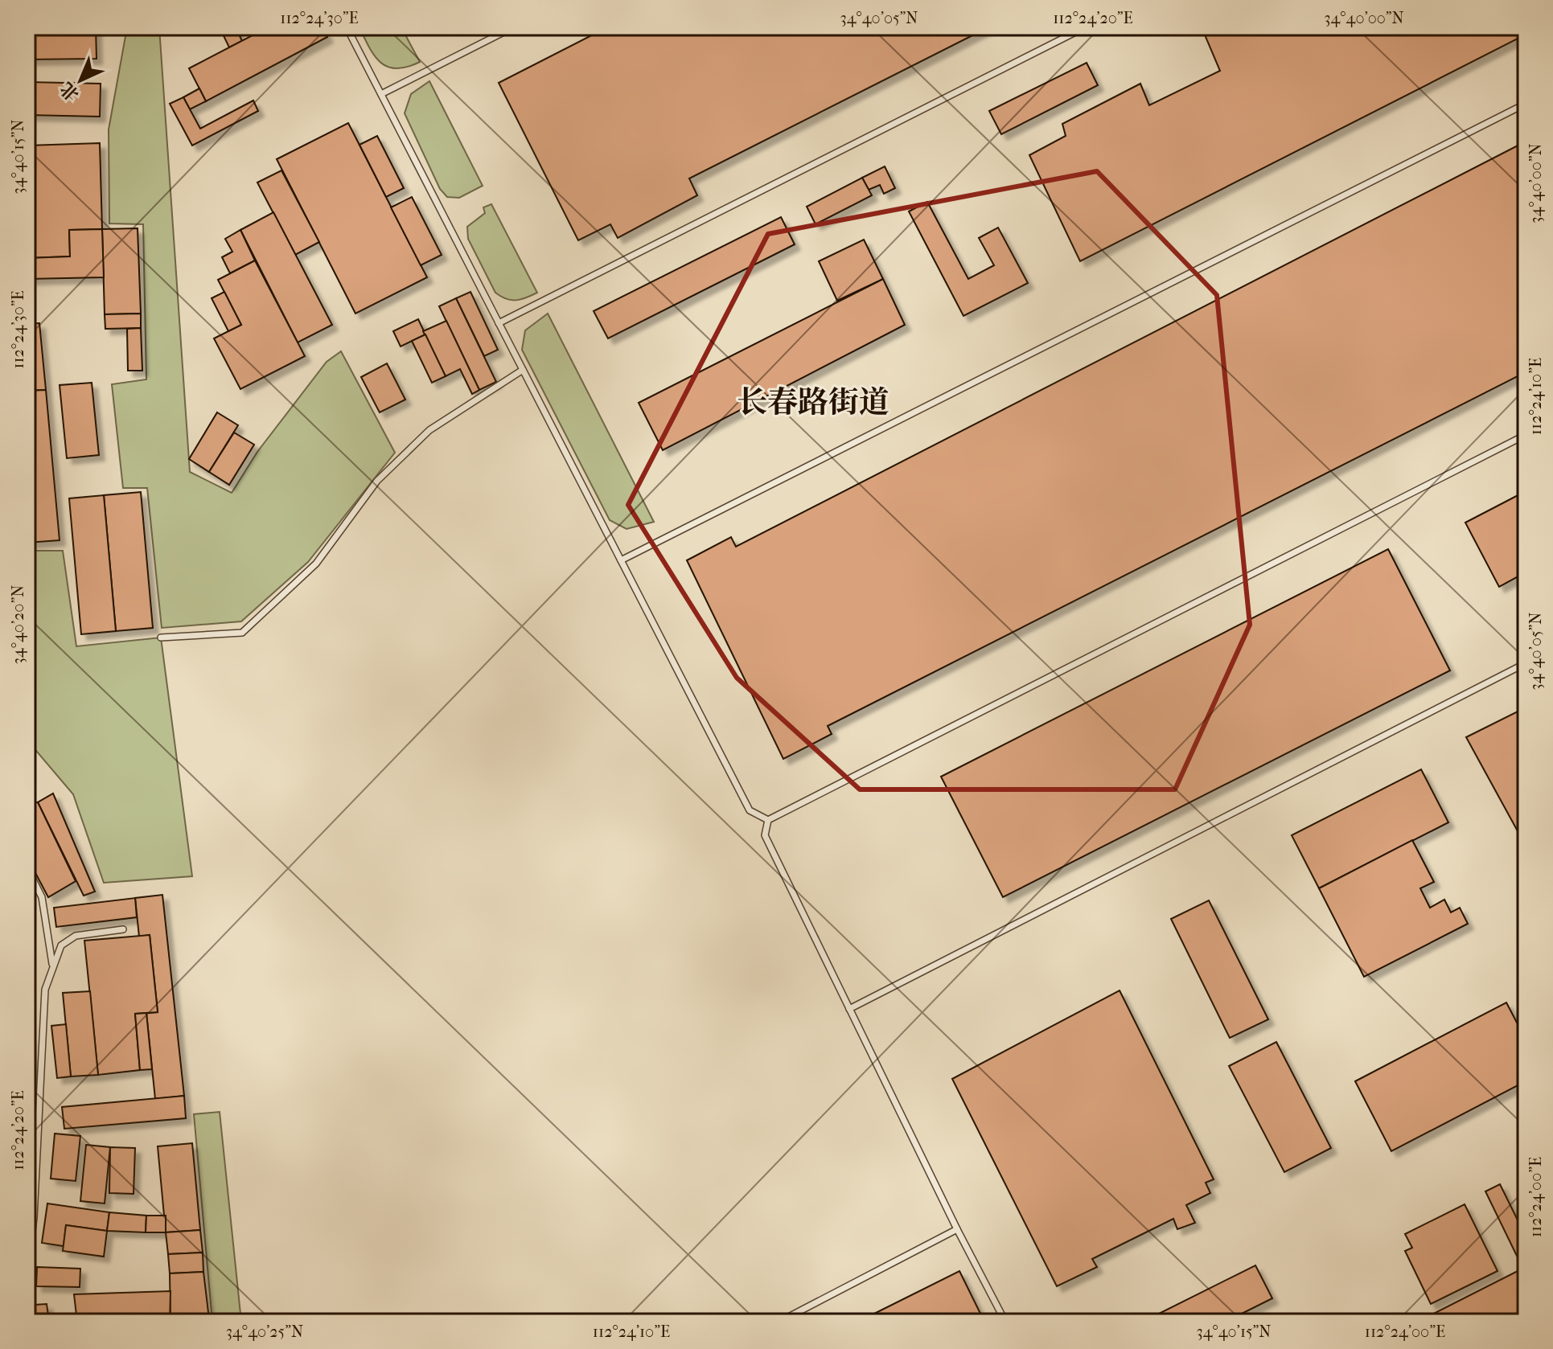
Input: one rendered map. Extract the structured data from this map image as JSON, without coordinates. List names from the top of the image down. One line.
{"districts":["长春路街道"],"north":"bottom left","coordinates":["112°24'30\"E","34°40'05\"N","112°24'20\"E","34°40'00\"N","34°40'15\"N","112°24'10\"E","34°40'20\"N","112°24'00\"E","34°40'25\"N"]}
